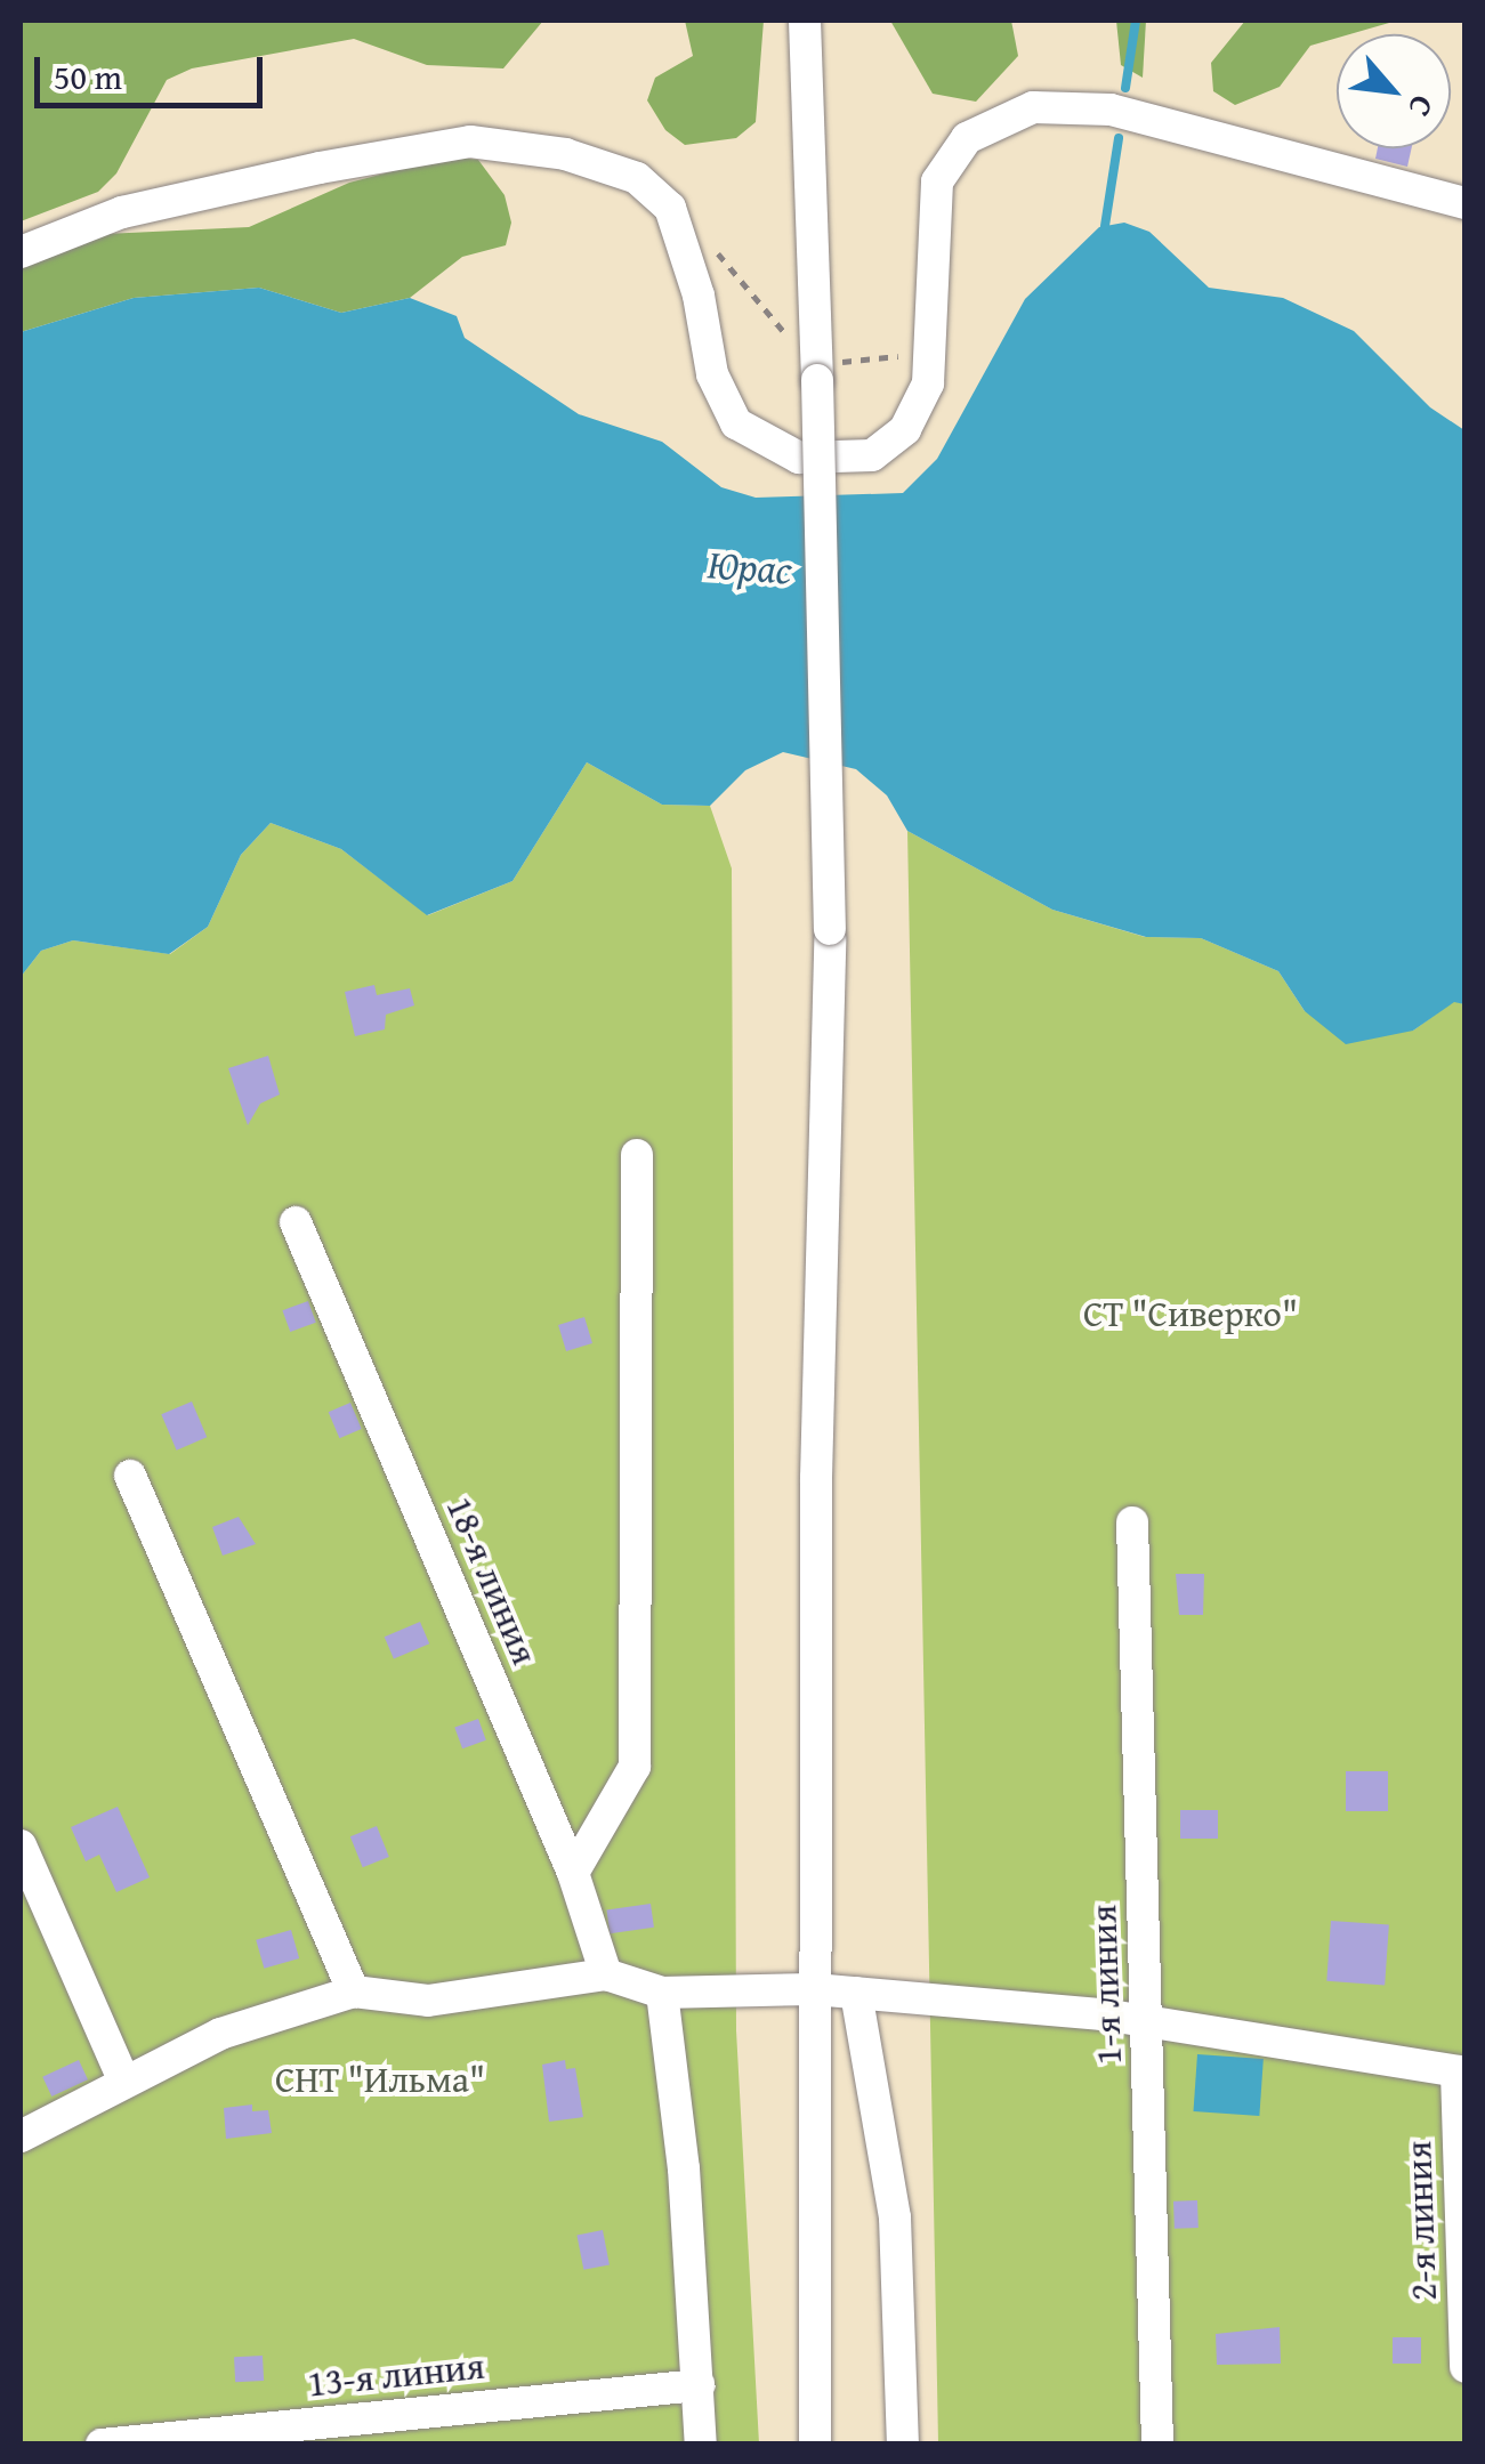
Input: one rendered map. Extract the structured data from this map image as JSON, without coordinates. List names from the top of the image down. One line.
{"streets":{"street":["18-я линия","1-я линия","2-я линия","13-я линия"]},"water":["Юрас"],"parks":["СТ \"Сиверко\"","СНТ \"Ильма\""],"scale_bar":"50 m","north":"bottom right"}
